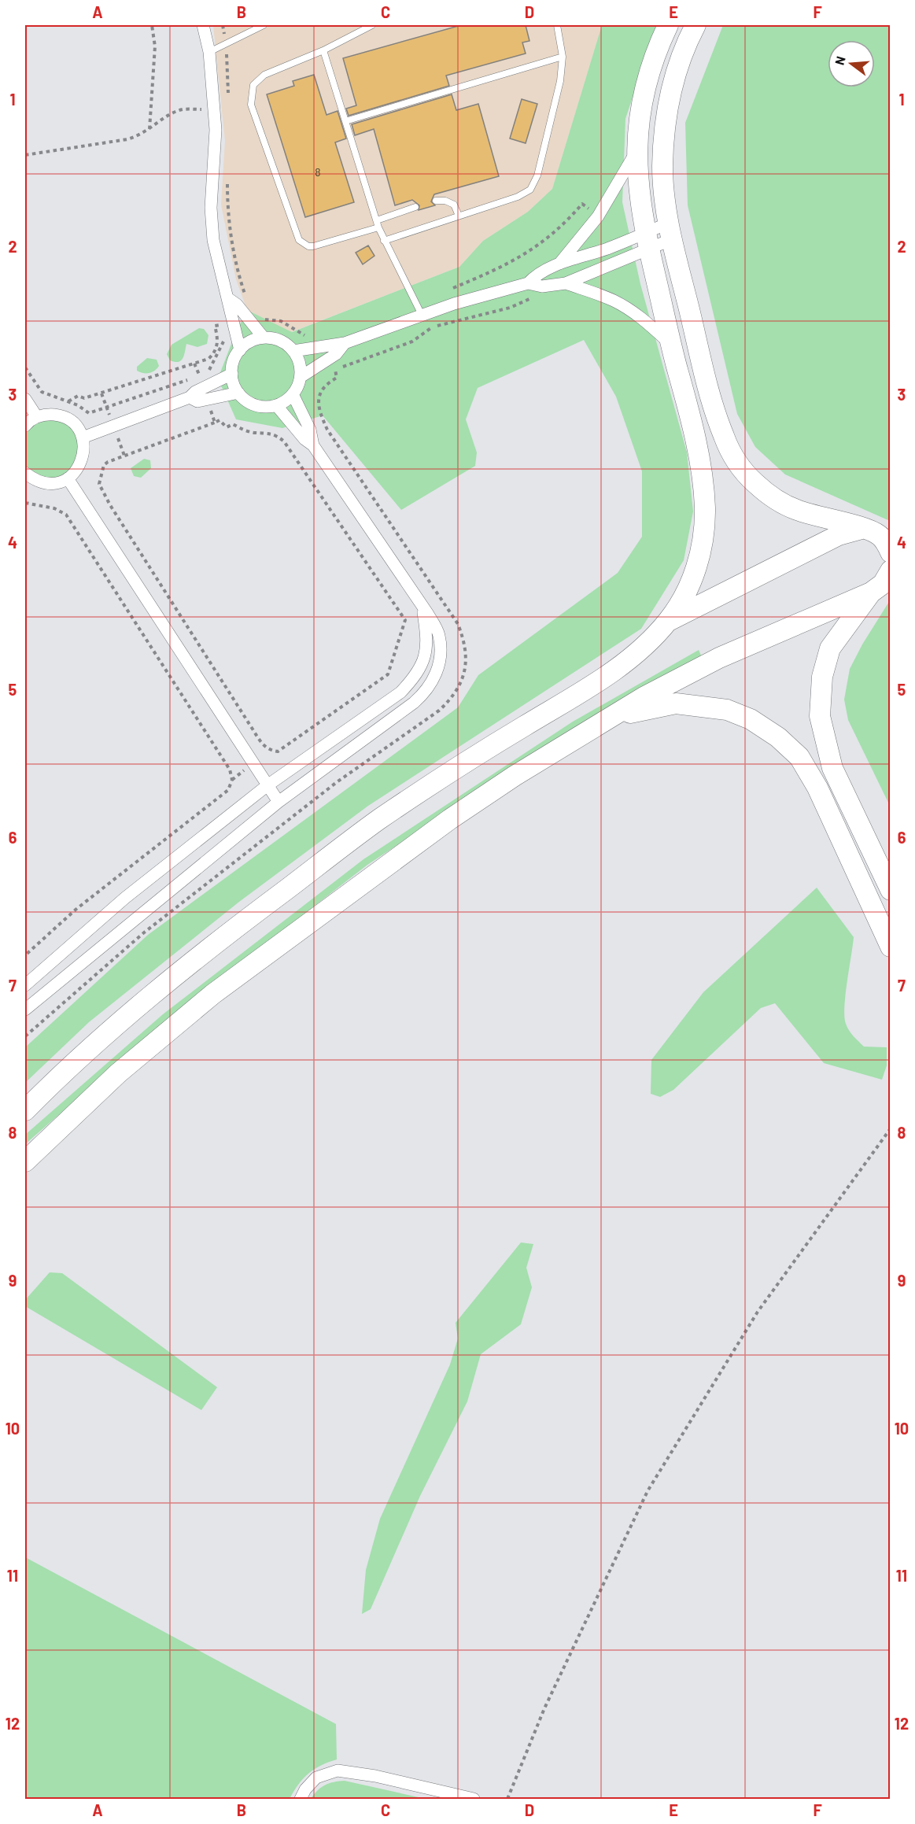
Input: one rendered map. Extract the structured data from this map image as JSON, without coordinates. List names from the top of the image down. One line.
{"house_numbers":["8"],"north":"left","grid":{"columns":["A","B","C","D","E","F"],"rows":["1","2","3","4","5","6","7","8","9","10","11","12"]}}
